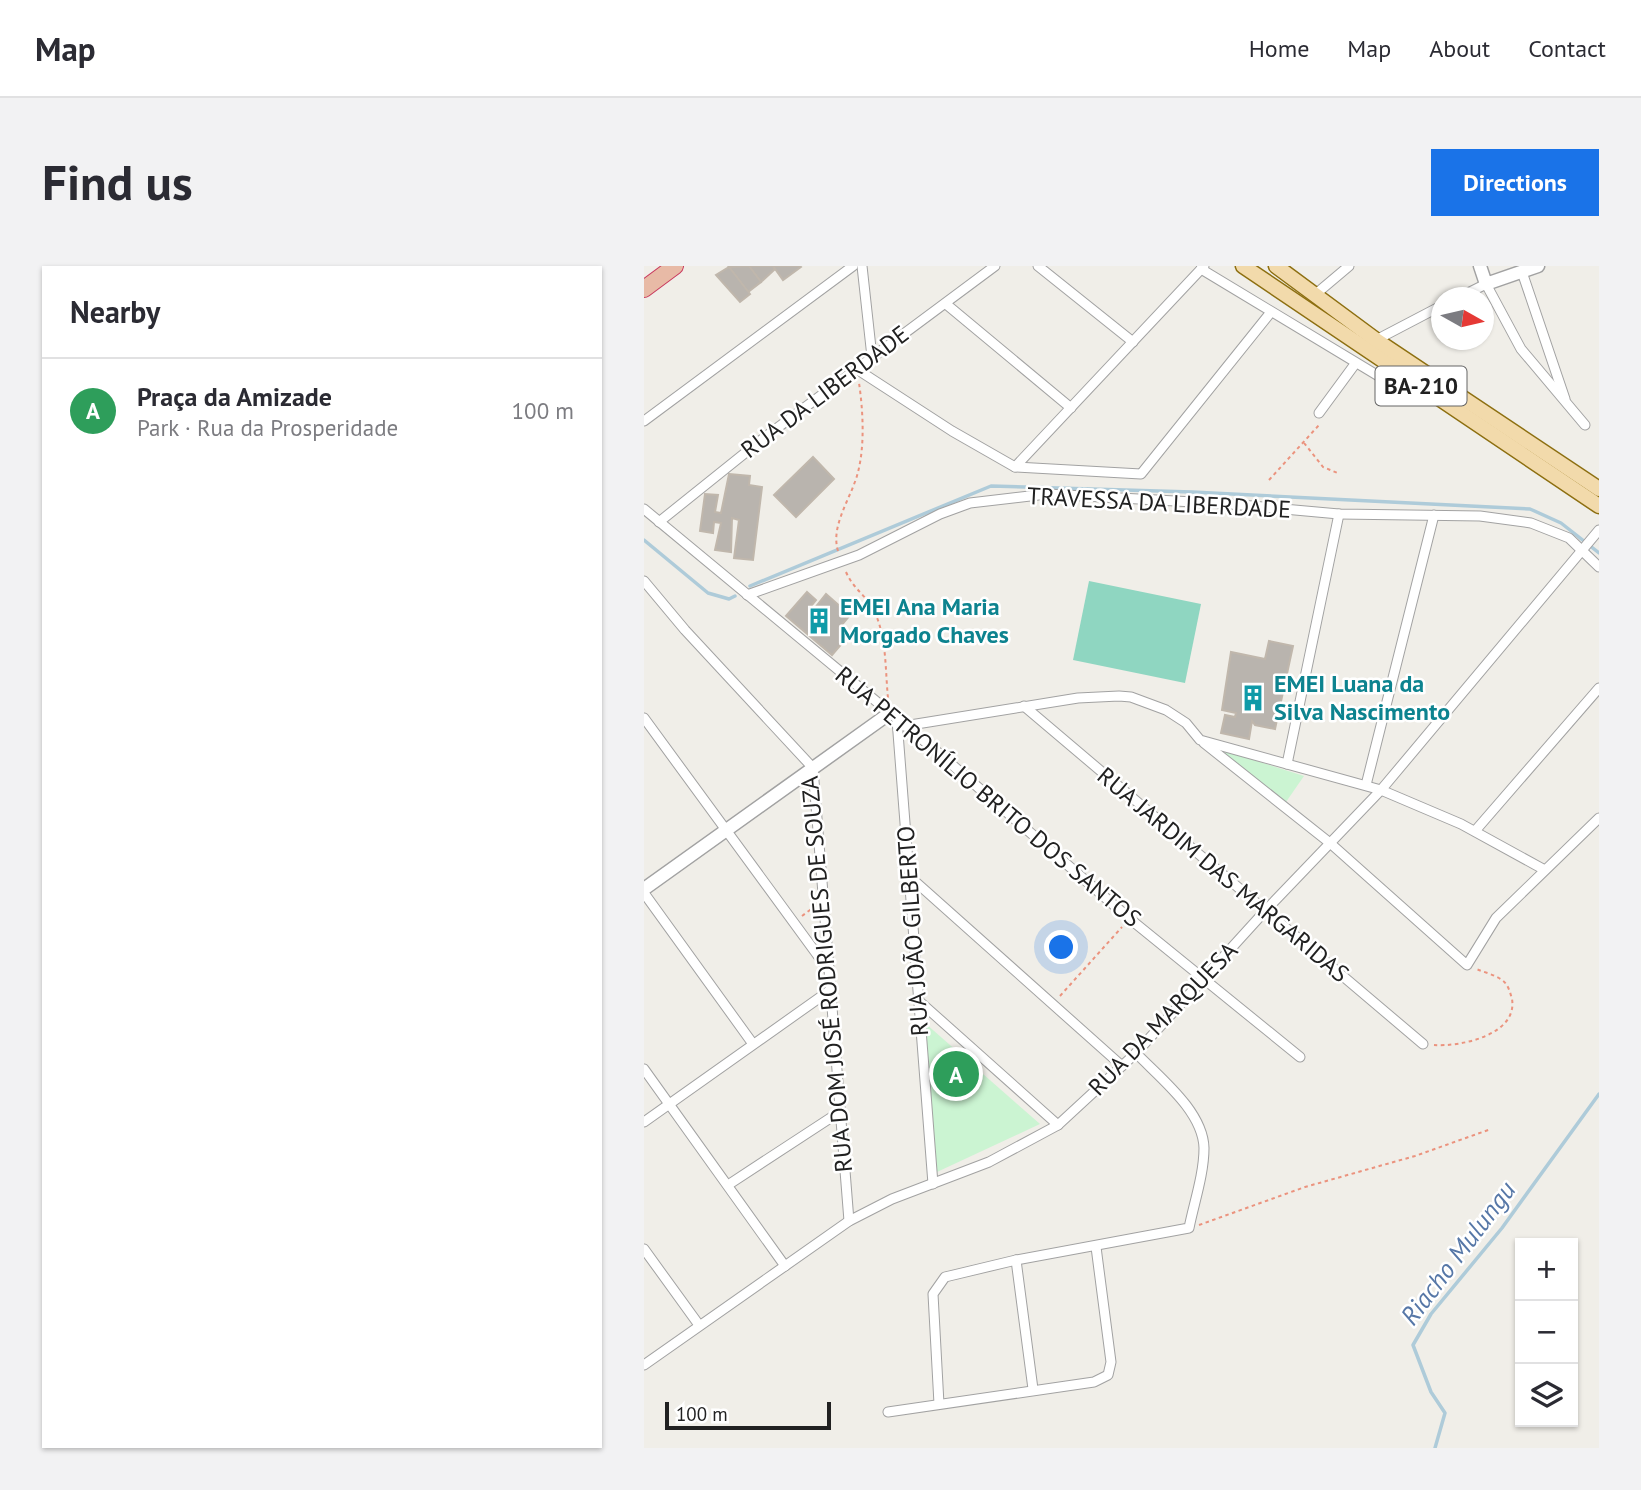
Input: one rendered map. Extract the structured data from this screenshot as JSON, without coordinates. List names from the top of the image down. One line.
{"streets":{"main road":["BA-210"],"street":["RUA DA LIBERDADE","TRAVESSA DA LIBERDADE","RUA PETRONÍLIO BRITO DOS SANTOS","RUA JARDIM DAS MARGARIDAS","RUA JOÃO GILBERTO","RUA DOM JOSÉ RODRIGUES DE SOUZA","RUA DA MARQUESA"]},"crossings":[["RUA DA LIBERDADE","RUA PETRONÍLIO BRITO DOS SANTOS"],["TRAVESSA DA LIBERDADE","RUA PETRONÍLIO BRITO DOS SANTOS"],["TRAVESSA DA LIBERDADE","RUA DA MARQUESA"],["RUA PETRONÍLIO BRITO DOS SANTOS","RUA JOÃO GILBERTO"],["RUA PETRONÍLIO BRITO DOS SANTOS","RUA DA MARQUESA"],["RUA JARDIM DAS MARGARIDAS","RUA DA MARQUESA"],["RUA JOÃO GILBERTO","RUA DA MARQUESA"],["RUA DOM JOSÉ RODRIGUES DE SOUZA","RUA DA MARQUESA"]],"water":["Riacho Mulungu"],"places":{"building":["EMEI Ana Maria Morgado Chaves","EMEI Luana da Silva Nascimento"]},"scale_bar":"100 m","north":"right","page":{"header":"Map","nav":["Home","Map","About","Contact"],"buttons":"Directions","title":"Find us","heading":"Nearby","list":[{"mark":"A","name":"Praça da Amizade","note":"Park · Rua da Prosperidade","value":"100 m"}],"pins":"A","map_buttons":["+","−"],"scale":"100 m"}}
